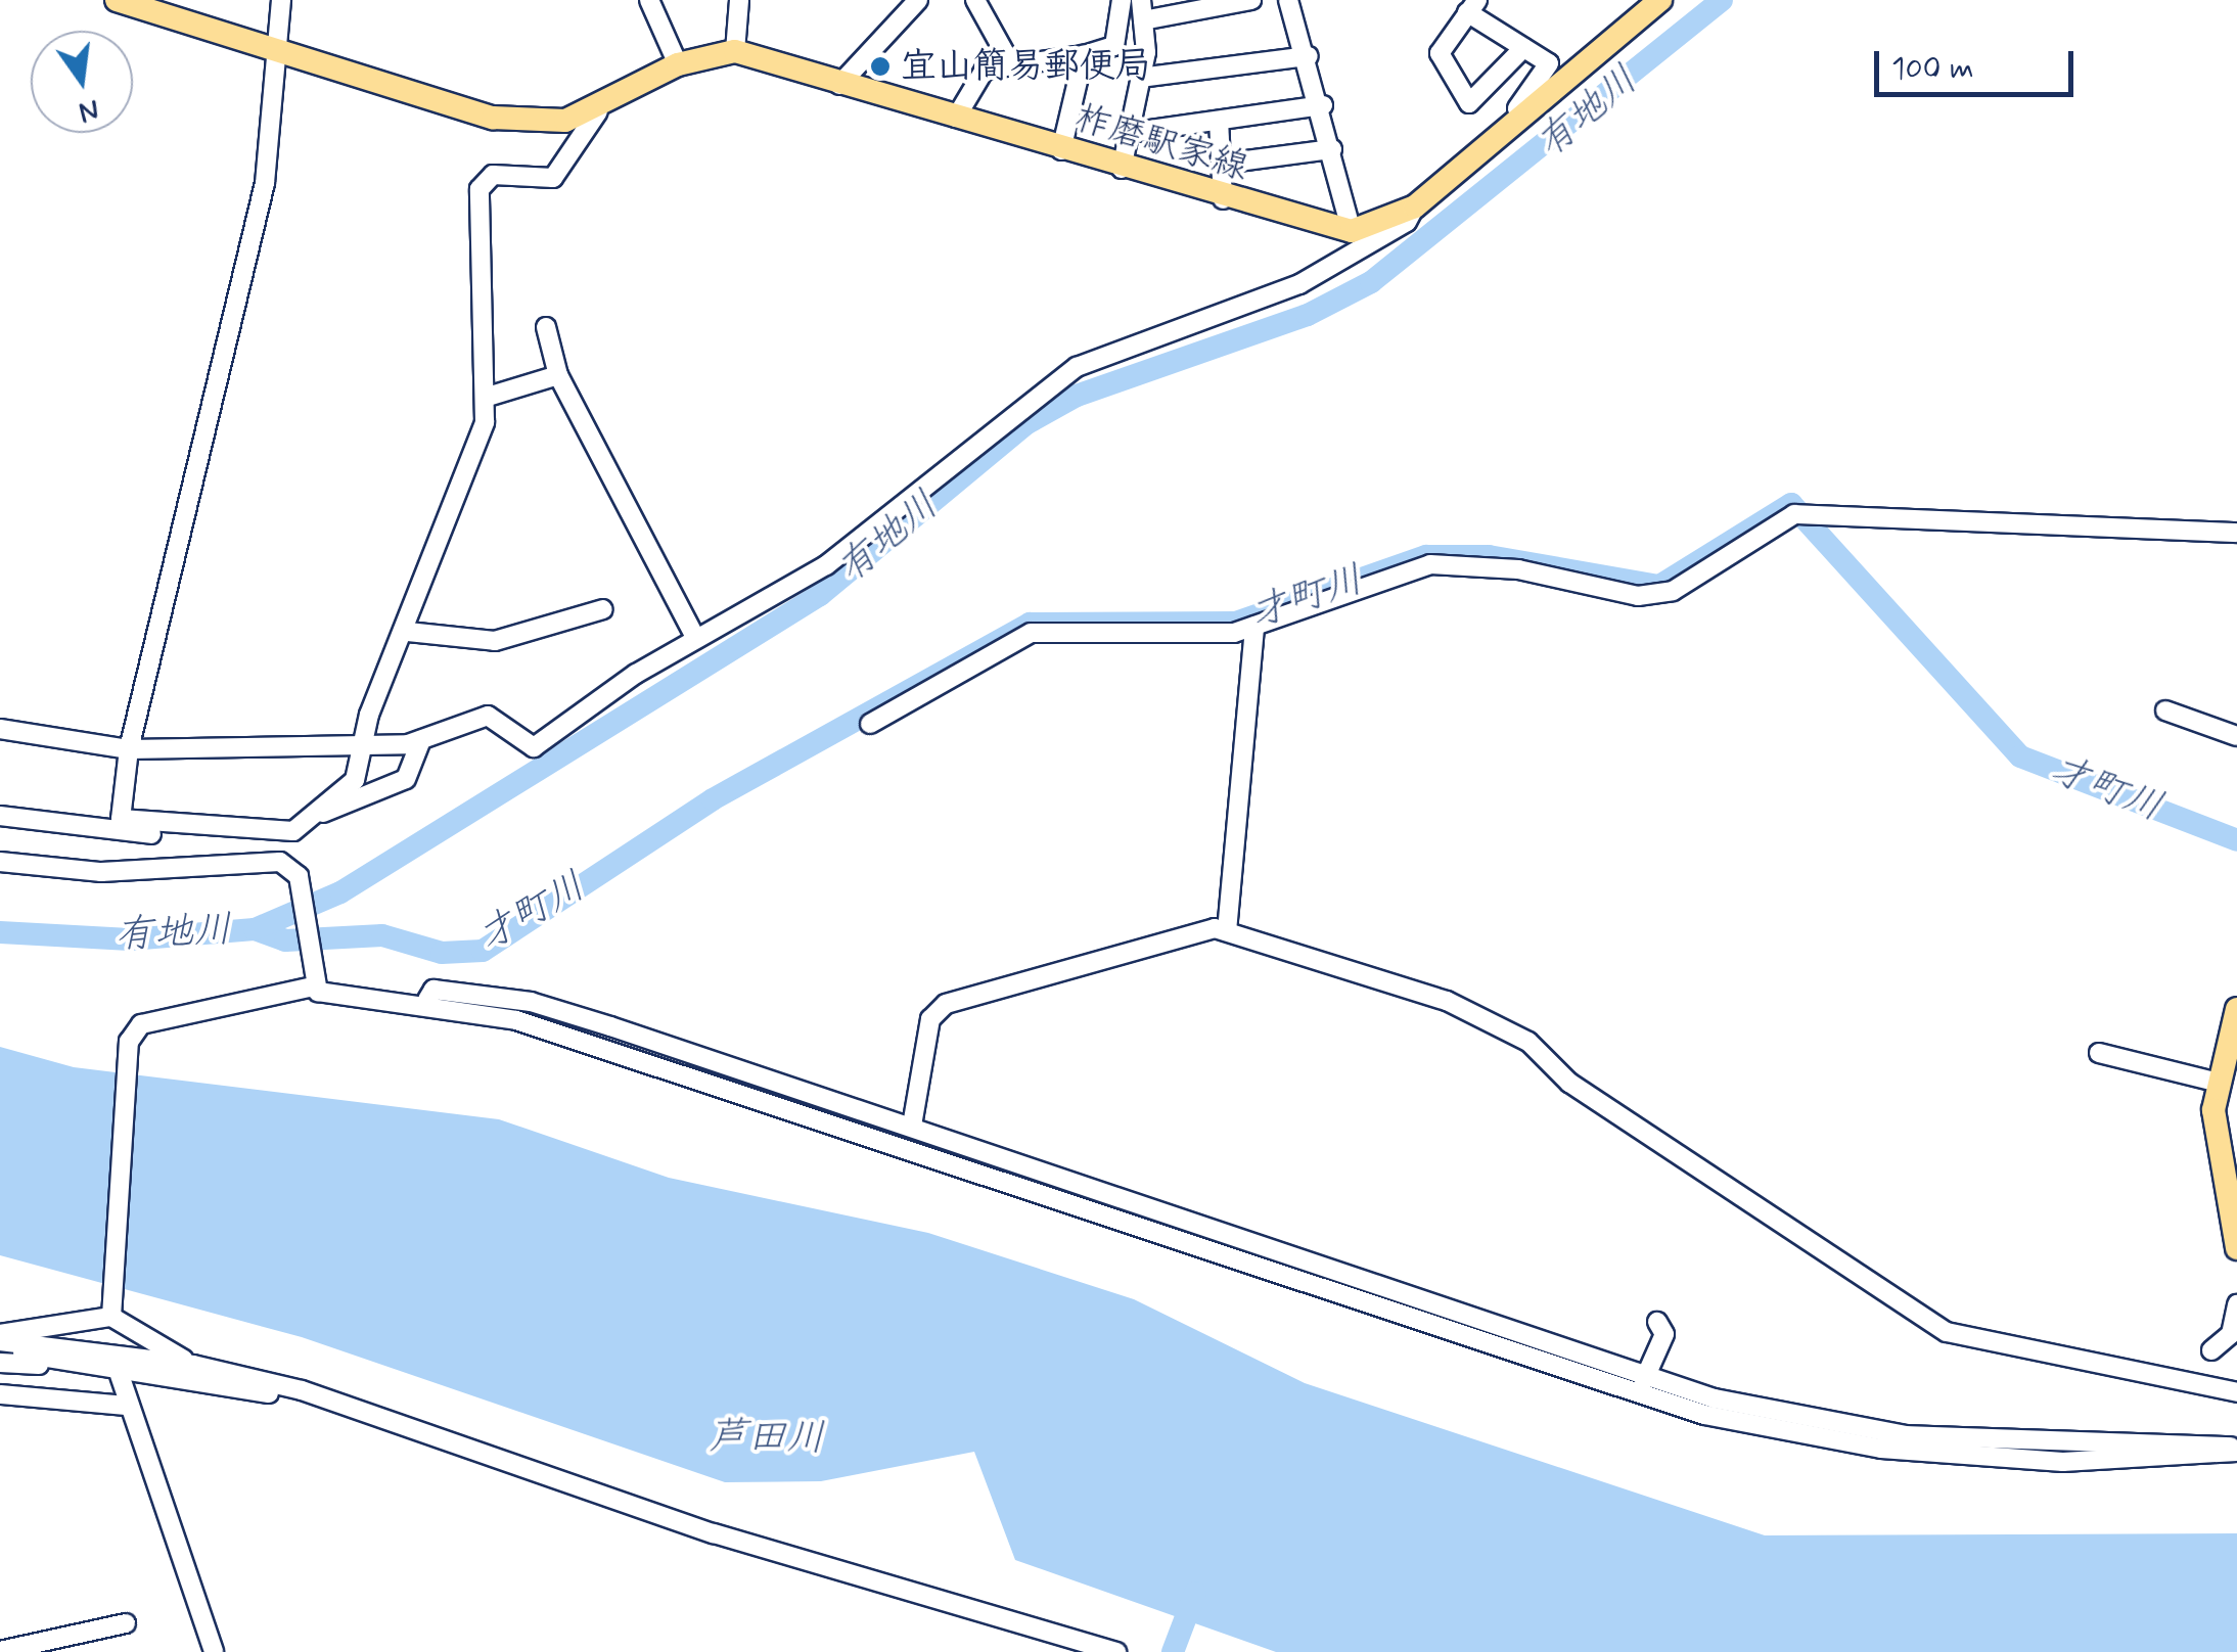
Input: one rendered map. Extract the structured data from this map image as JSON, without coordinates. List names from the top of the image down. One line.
{"streets":{"main road":["柞磨駅家線"]},"water":["有地川","才町川","芦田川"],"places":["宜山簡易郵便局"],"scale_bar":"100 m","north":"bottom"}
